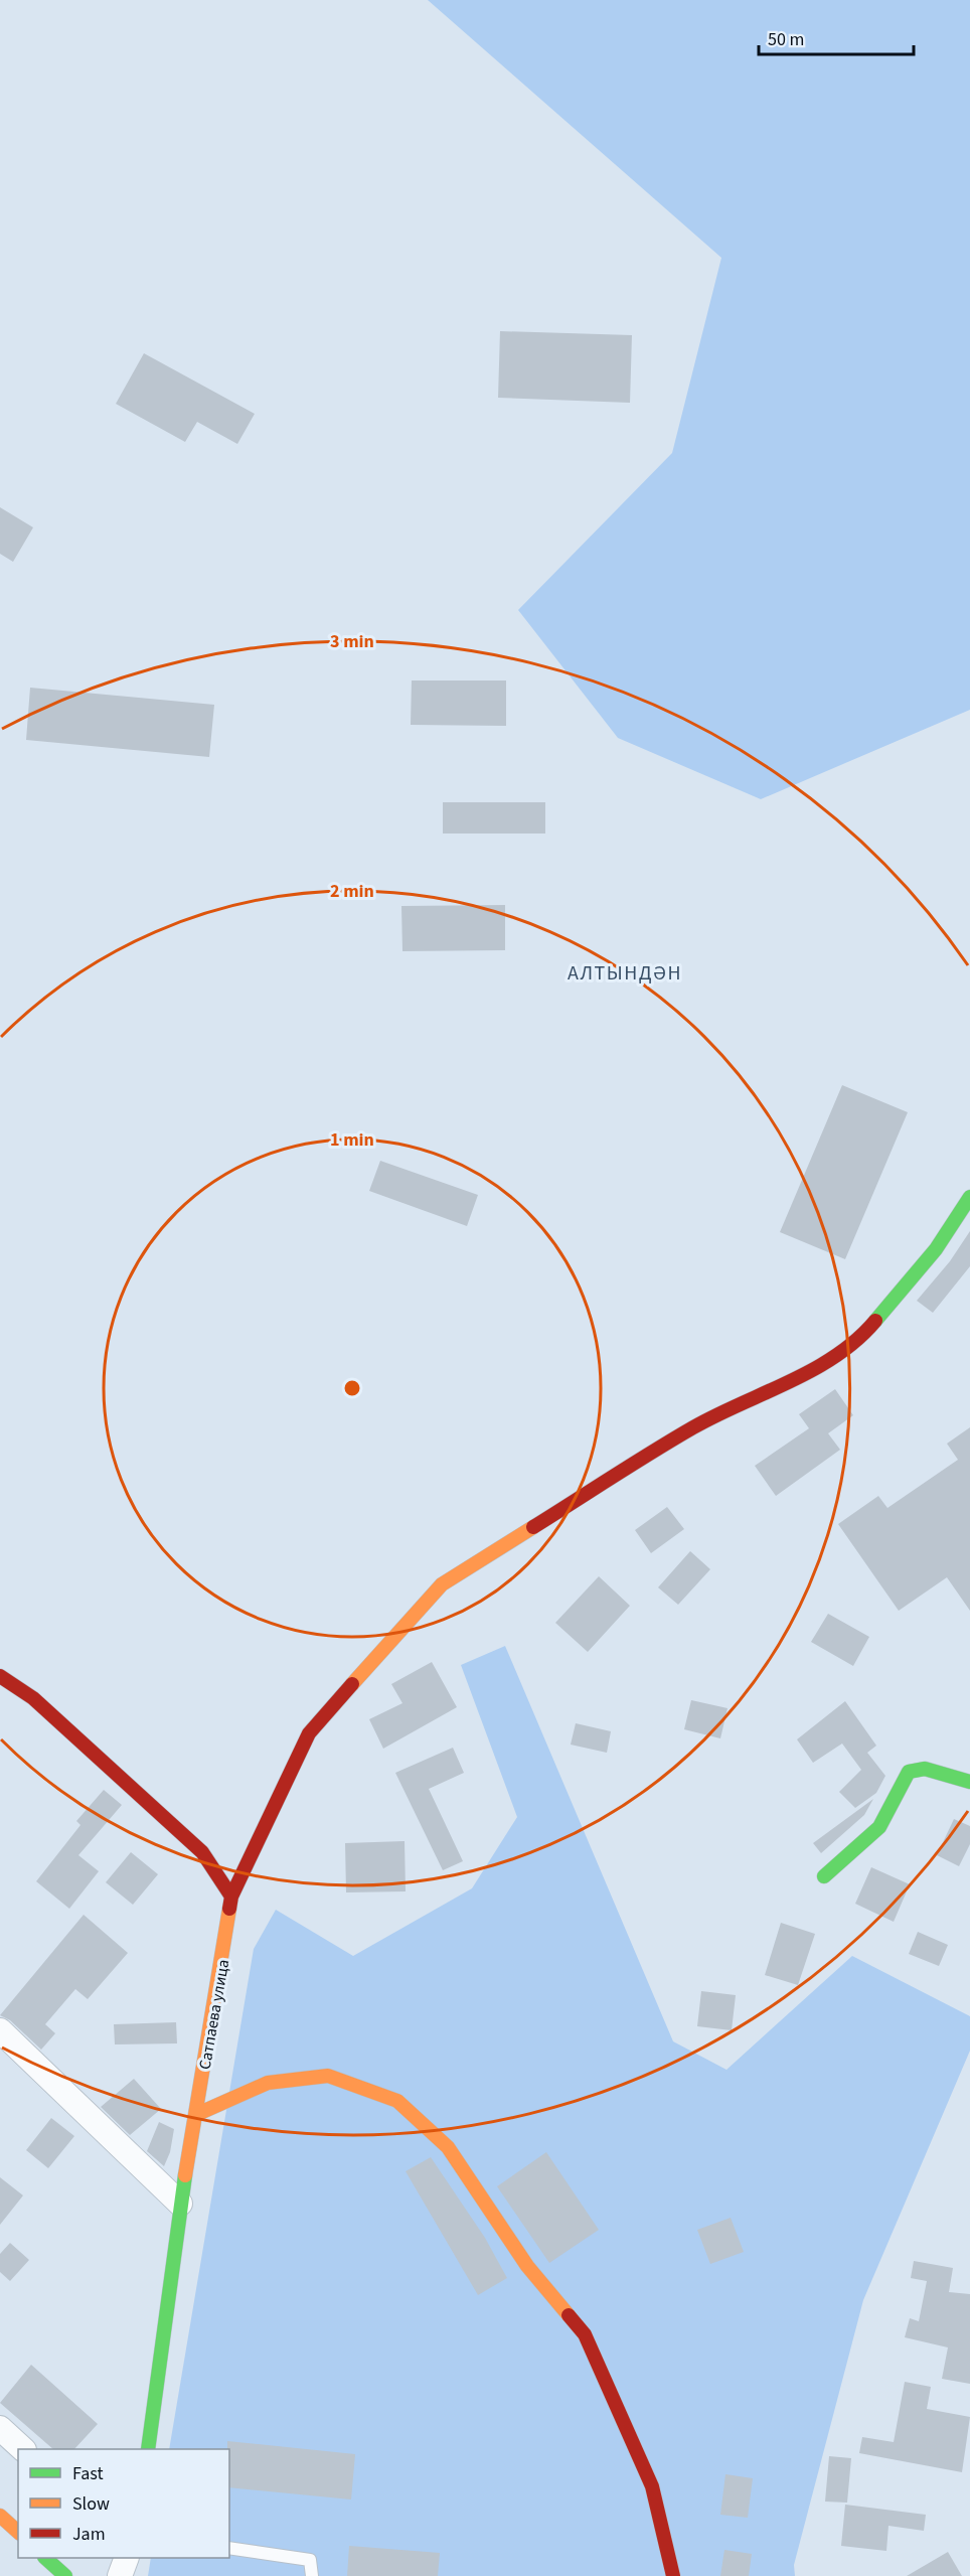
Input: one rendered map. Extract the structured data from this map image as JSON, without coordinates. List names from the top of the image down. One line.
{"streets":{"street":["Сатпаева улица"]},"districts":["АЛТЫНДӘН"],"legend":["Fast","Slow","Jam"],"scale_bar":"50 m","rings":["3 min","2 min","1 min"]}
